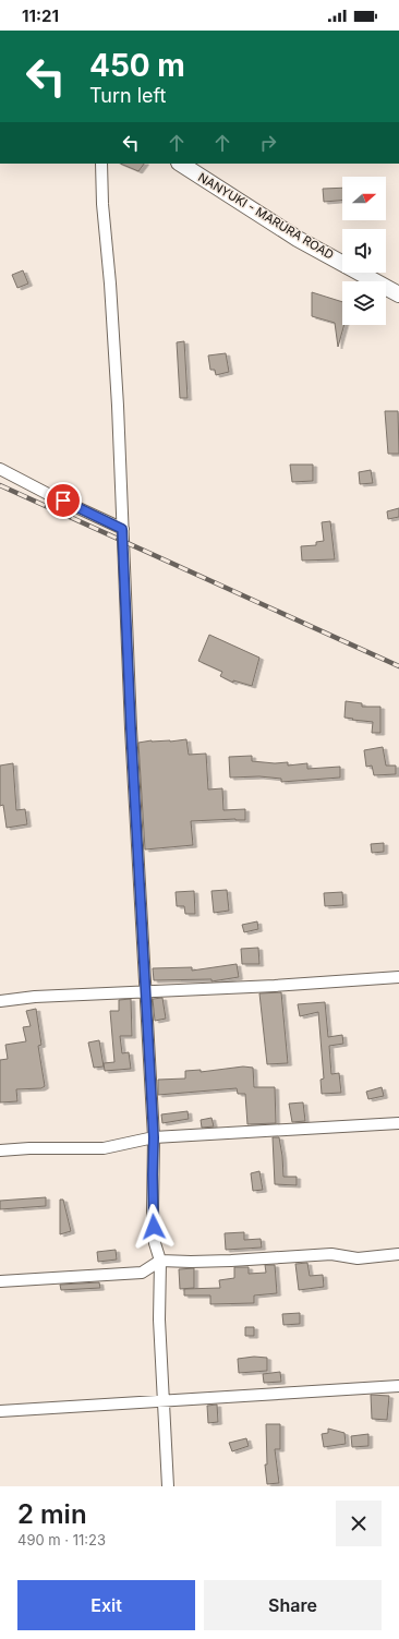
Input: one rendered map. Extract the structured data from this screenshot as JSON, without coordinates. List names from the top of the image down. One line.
{"streets":{"street":["NANYUKI - MARURA ROAD"]},"north":"right","page":{"status":"11:21","turn":["450 m","Turn left"],"heading":["2 min","490 m · 11:23"],"buttons":["Exit","Share"]}}
